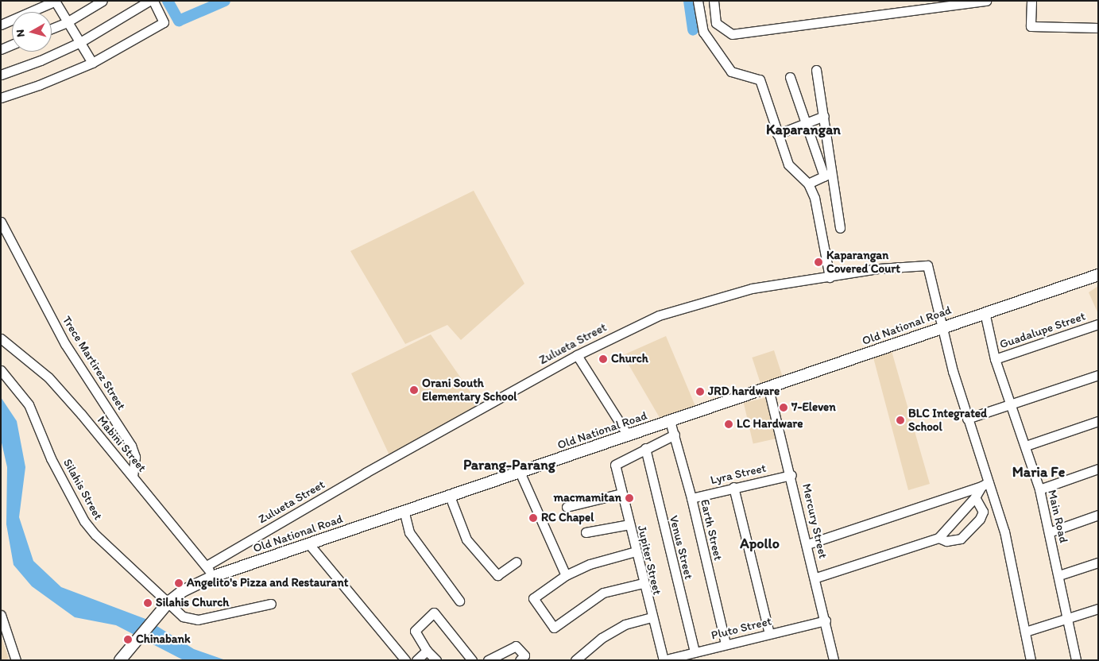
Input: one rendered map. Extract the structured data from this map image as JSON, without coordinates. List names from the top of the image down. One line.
{"streets":{"main road":["Old National Road"],"street":["Guadalupe Street","Zulueta Street","Trece Martirez Street","Mabini Street","Lyra Street","Silahis Street","Main Road","Mercury Street","Earth Street","Venus Street","Jupiter Street","Pluto Street"]},"crossings":[["Old National Road","Zulueta Street"],["Old National Road","Mabini Street"],["Old National Road","Silahis Street"],["Old National Road","Main Road"],["Old National Road","Mercury Street"],["Old National Road","Earth Street"],["Guadalupe Street","Main Road"],["Zulueta Street","Mabini Street"],["Trece Martirez Street","Mabini Street"],["Lyra Street","Mercury Street"],["Lyra Street","Earth Street"],["Mercury Street","Pluto Street"],["Earth Street","Pluto Street"],["Venus Street","Jupiter Street"],["Venus Street","Pluto Street"],["Jupiter Street","Pluto Street"]],"districts":["Kaparangan","Parang-Parang","Maria Fe","Apollo"],"places":["Kaparangan Covered Court","Church","Orani South Elementary School","JRD hardware","7-Eleven","BLC Integrated School","LC Hardware","macmamitan","RC Chapel","Angelito's Pizza and Restaurant","Silahis Church","Chinabank"],"north":"left"}
